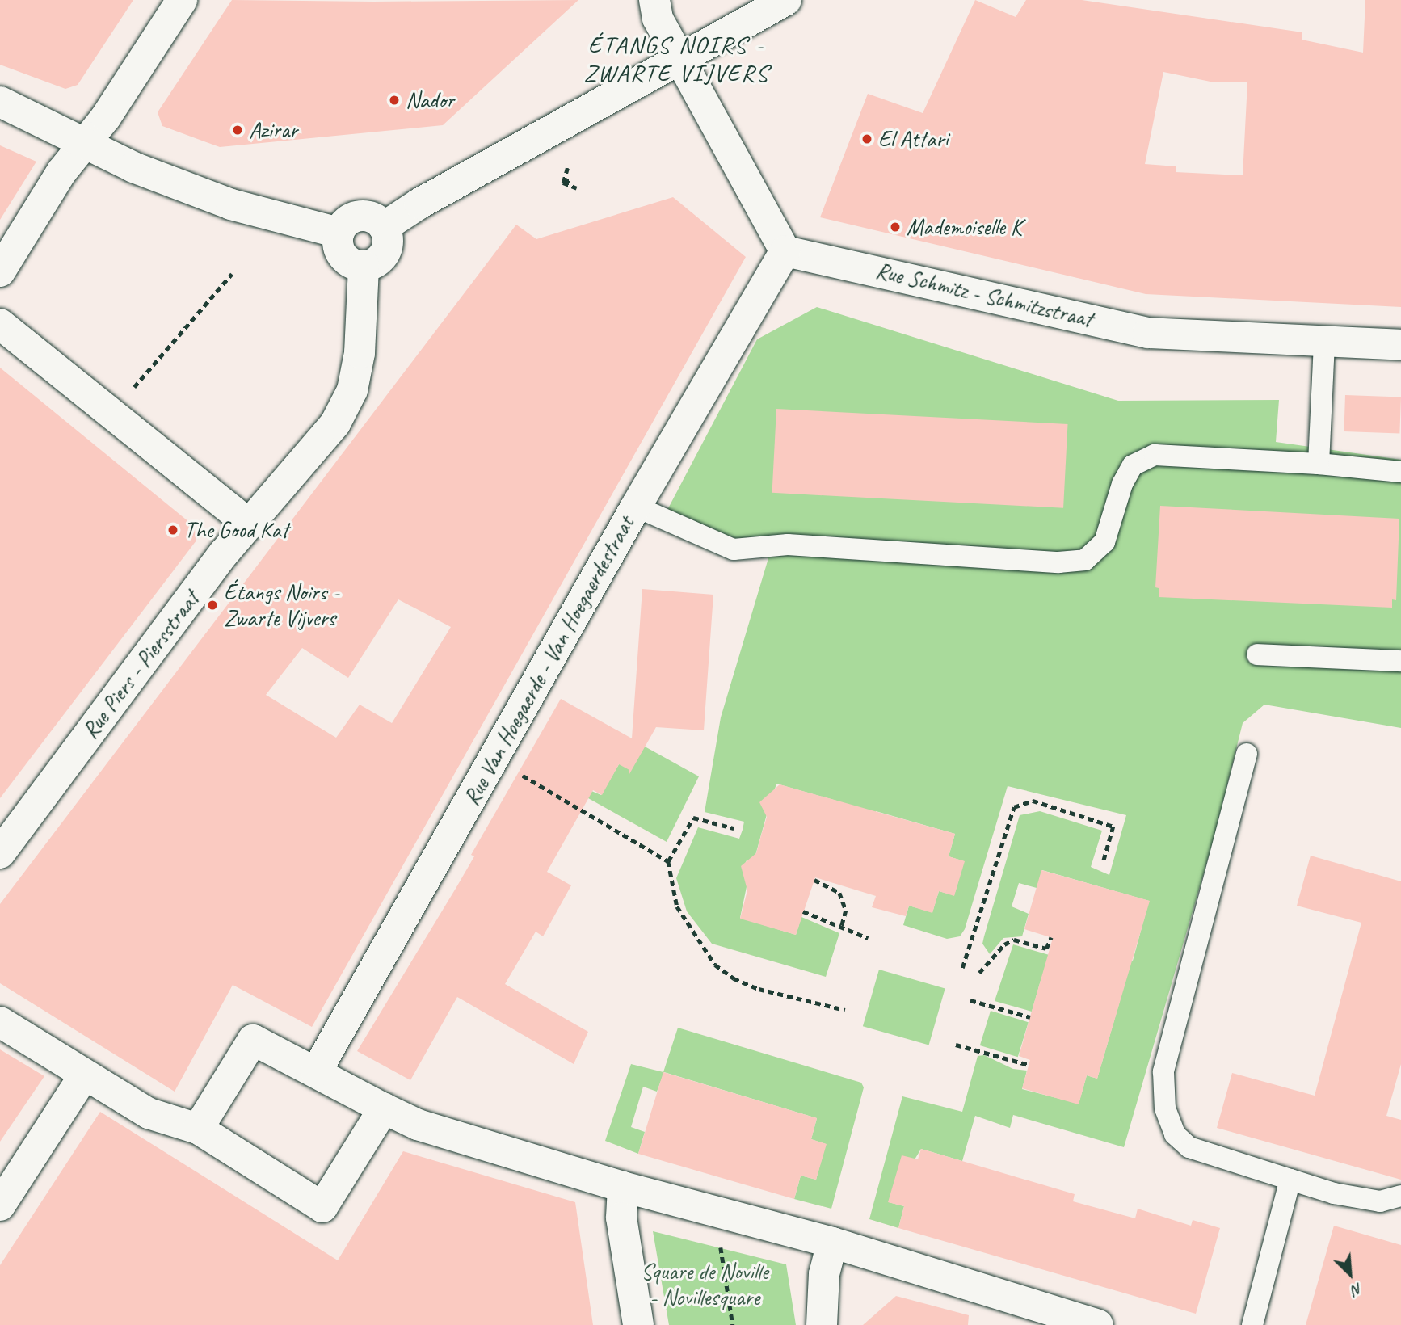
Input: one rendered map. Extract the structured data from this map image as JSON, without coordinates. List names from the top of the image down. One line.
{"streets":{"street":["Rue Schmitz - Schmitzstraat","Rue Van Hoegaerde - Van Hoegaerdestraat","Rue Piers - Piersstraat"]},"crossings":[["Rue Schmitz - Schmitzstraat","Rue Van Hoegaerde - Van Hoegaerdestraat"]],"districts":["ÉTANGS NOIRS - ZWARTE VIJVERS"],"parks":["Square de Noville - Novillesquare"],"places":["Nador","Azirar","El Attari","Mademoiselle K","The Good Kat","Étangs Noirs - Zwarte Vijvers"],"north":"bottom right"}
